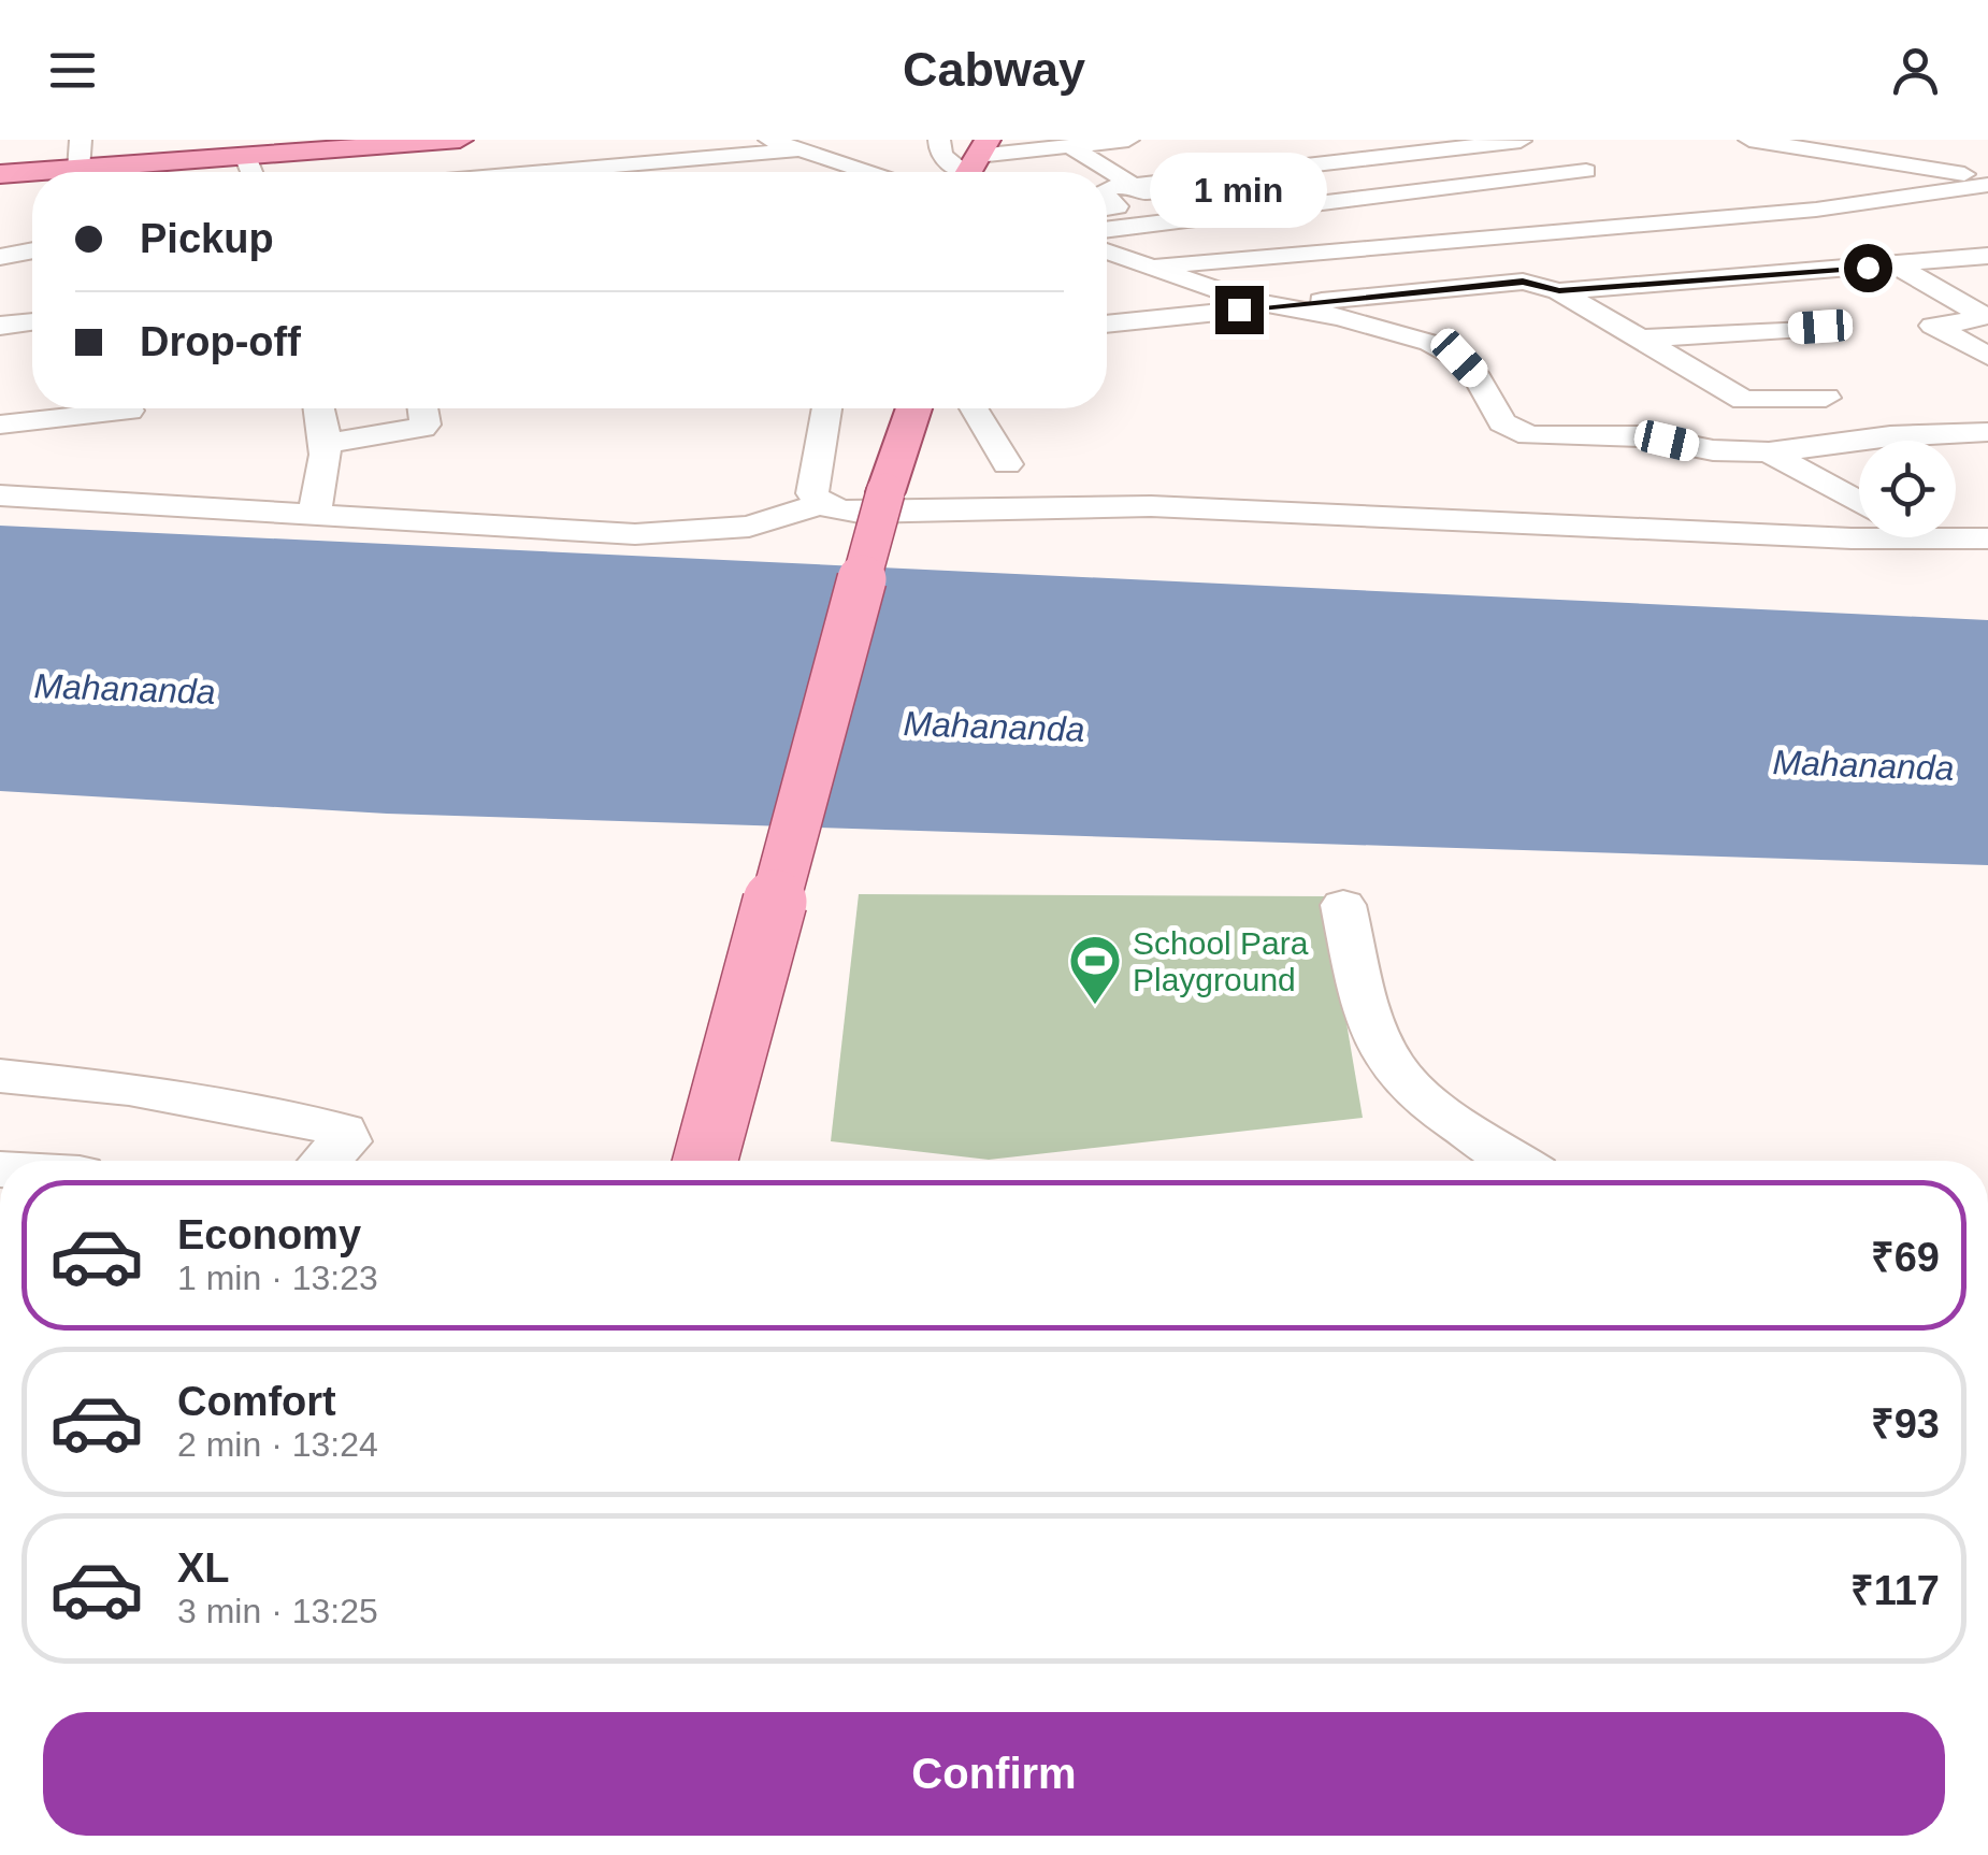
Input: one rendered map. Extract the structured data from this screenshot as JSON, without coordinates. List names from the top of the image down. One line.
{"water":["Mahananda"],"places":{"sports":["School Para Playground"]},"page":{"header":"Cabway","bubble":"1 min","banner":["Pickup","Drop-off"],"list":[{"name":"Economy","note":"1 min · 13:23","value":"₹69"},{"name":"Comfort","note":"2 min · 13:24","value":"₹93"},{"name":"XL","note":"3 min · 13:25","value":"₹117"}],"buttons":"Confirm"}}
